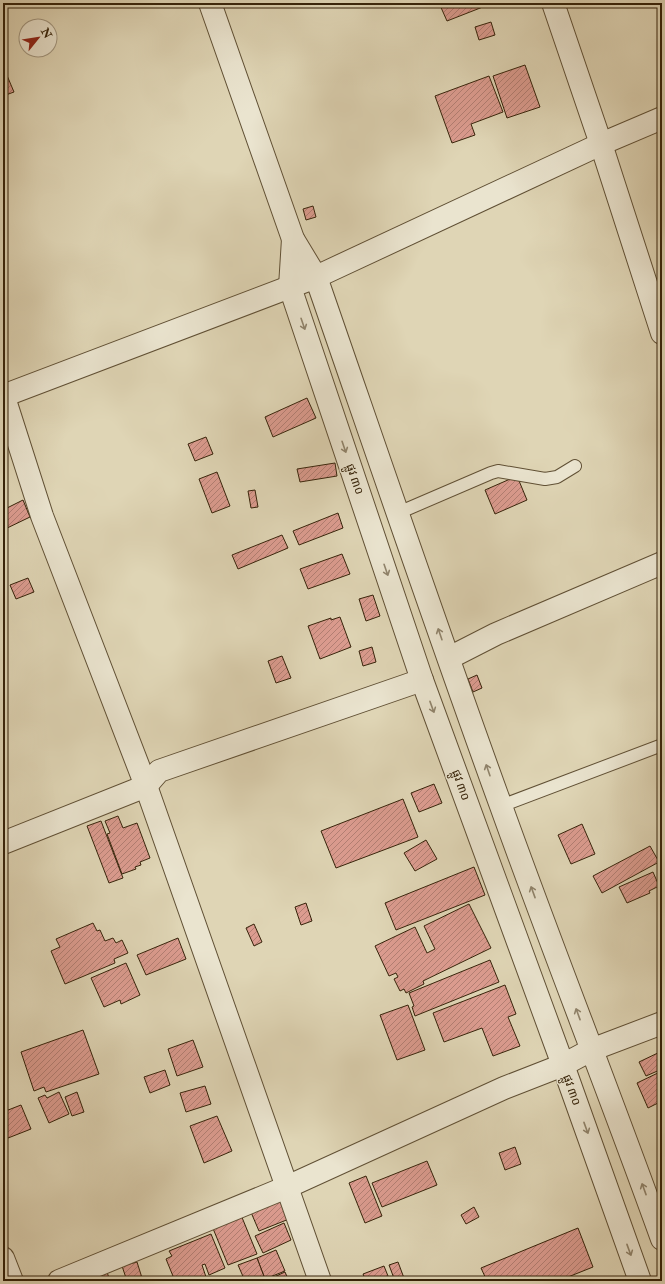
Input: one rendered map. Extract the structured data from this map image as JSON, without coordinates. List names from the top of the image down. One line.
{"streets":{"street":["ផ្លូវ ៣០"]},"north":"top right"}
